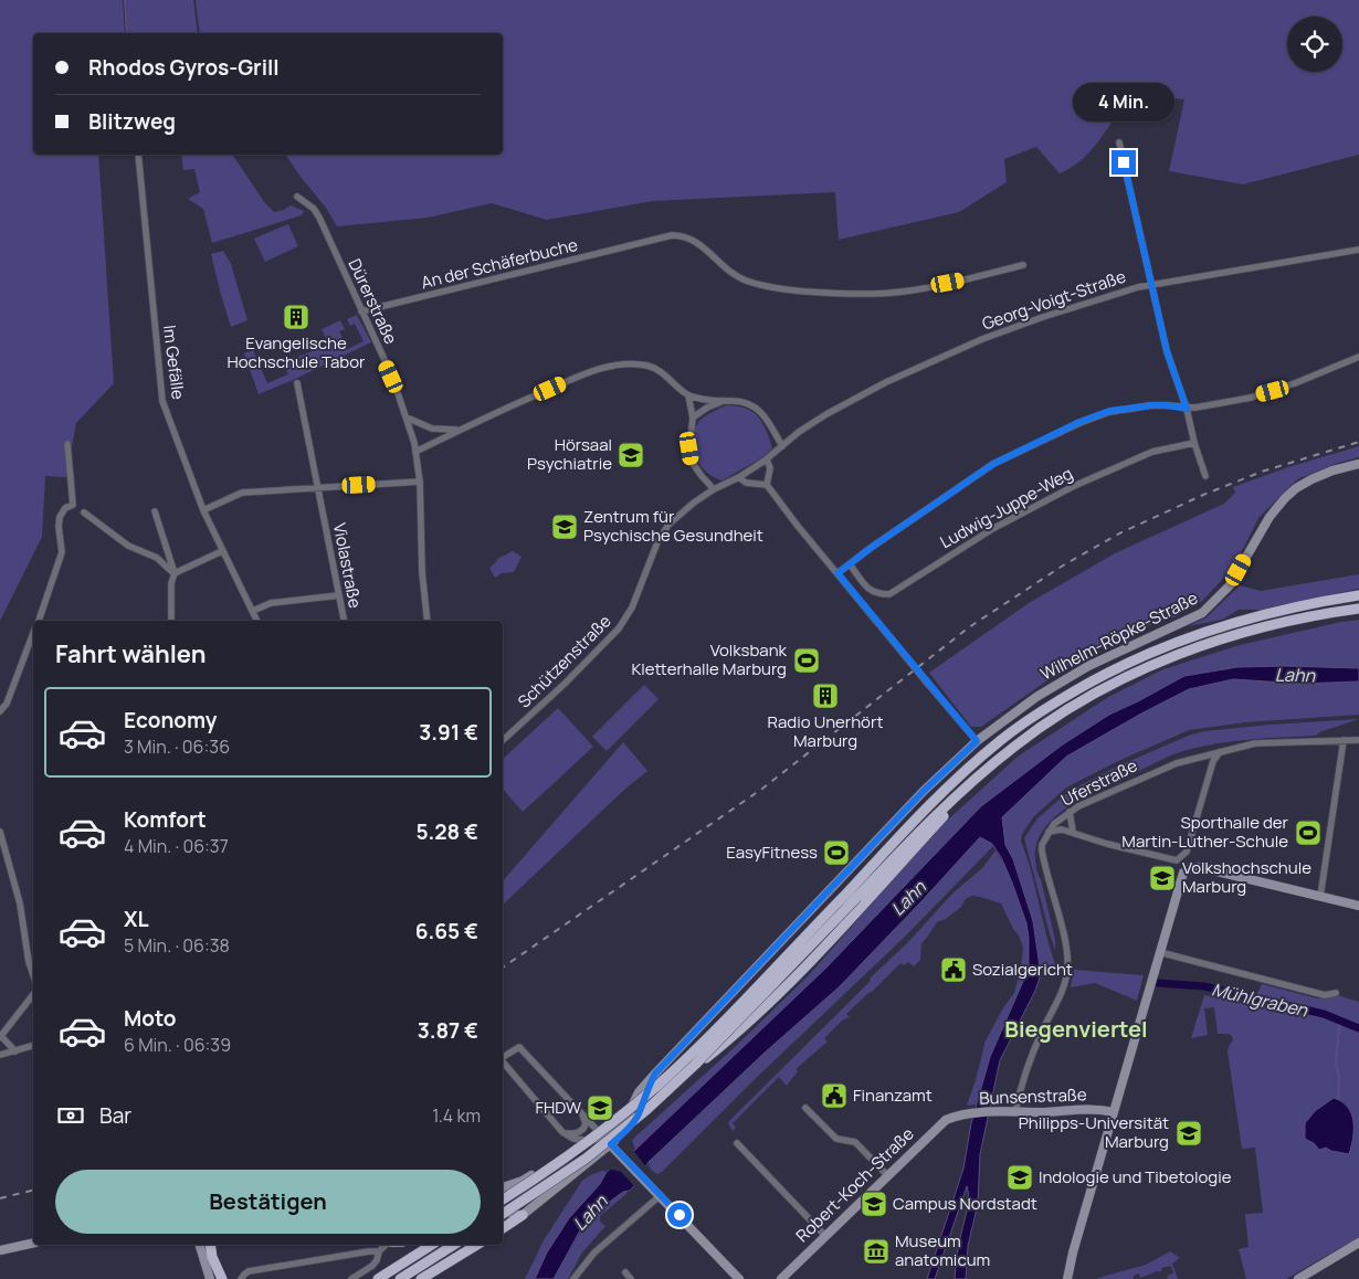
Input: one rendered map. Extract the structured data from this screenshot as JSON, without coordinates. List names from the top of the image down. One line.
{"streets":{"main road":["Wilhelm-Röpke-Straße","Bunsenstraße","Robert-Koch-Straße"],"street":["An der Schäferbuche","Georg-Voigt-Straße","Dürerstraße","Im Gefälle","Ludwig-Juppe-Weg","Violastraße","Schützenstraße","Uferstraße"]},"crossings":[["An der Schäferbuche","Dürerstraße"],["Georg-Voigt-Straße","Schützenstraße"],["Bunsenstraße","Robert-Koch-Straße"]],"districts":["Biegenviertel"],"water":["Lahn","Mühlgraben"],"places":{"building":["Evangelische Hochschule Tabor","Radio Unerhört Marburg"],"school or university":["Hörsaal Psychiatrie","Zentrum für Psychische Gesundheit","Volkshochschule Marburg","FHDW","Philipps-Universität Marburg","Indologie und Tibetologie","Campus Nordstadt"],"sports":["Volksbank Kletterhalle Marburg","Sporthalle der Martin-Luther-Schule","EasyFitness"],"public building":["Sozialgericht","Finanzamt"],"museum":["Museum anatomicum"]},"page":{"banner":["Rhodos Gyros-Grill","Blitzweg"],"bubble":"4 Min.","heading":"Fahrt wählen","list":[{"name":"Economy","note":"3 Min. · 06:36","value":"3.91 €"},{"name":"Komfort","note":"4 Min. · 06:37","value":"5.28 €"},{"name":"XL","note":"5 Min. · 06:38","value":"6.65 €"},{"name":"Moto","note":"6 Min. · 06:39","value":"3.87 €"}],"pay":["Bar","1.4 km"],"buttons":"Bestätigen"}}
